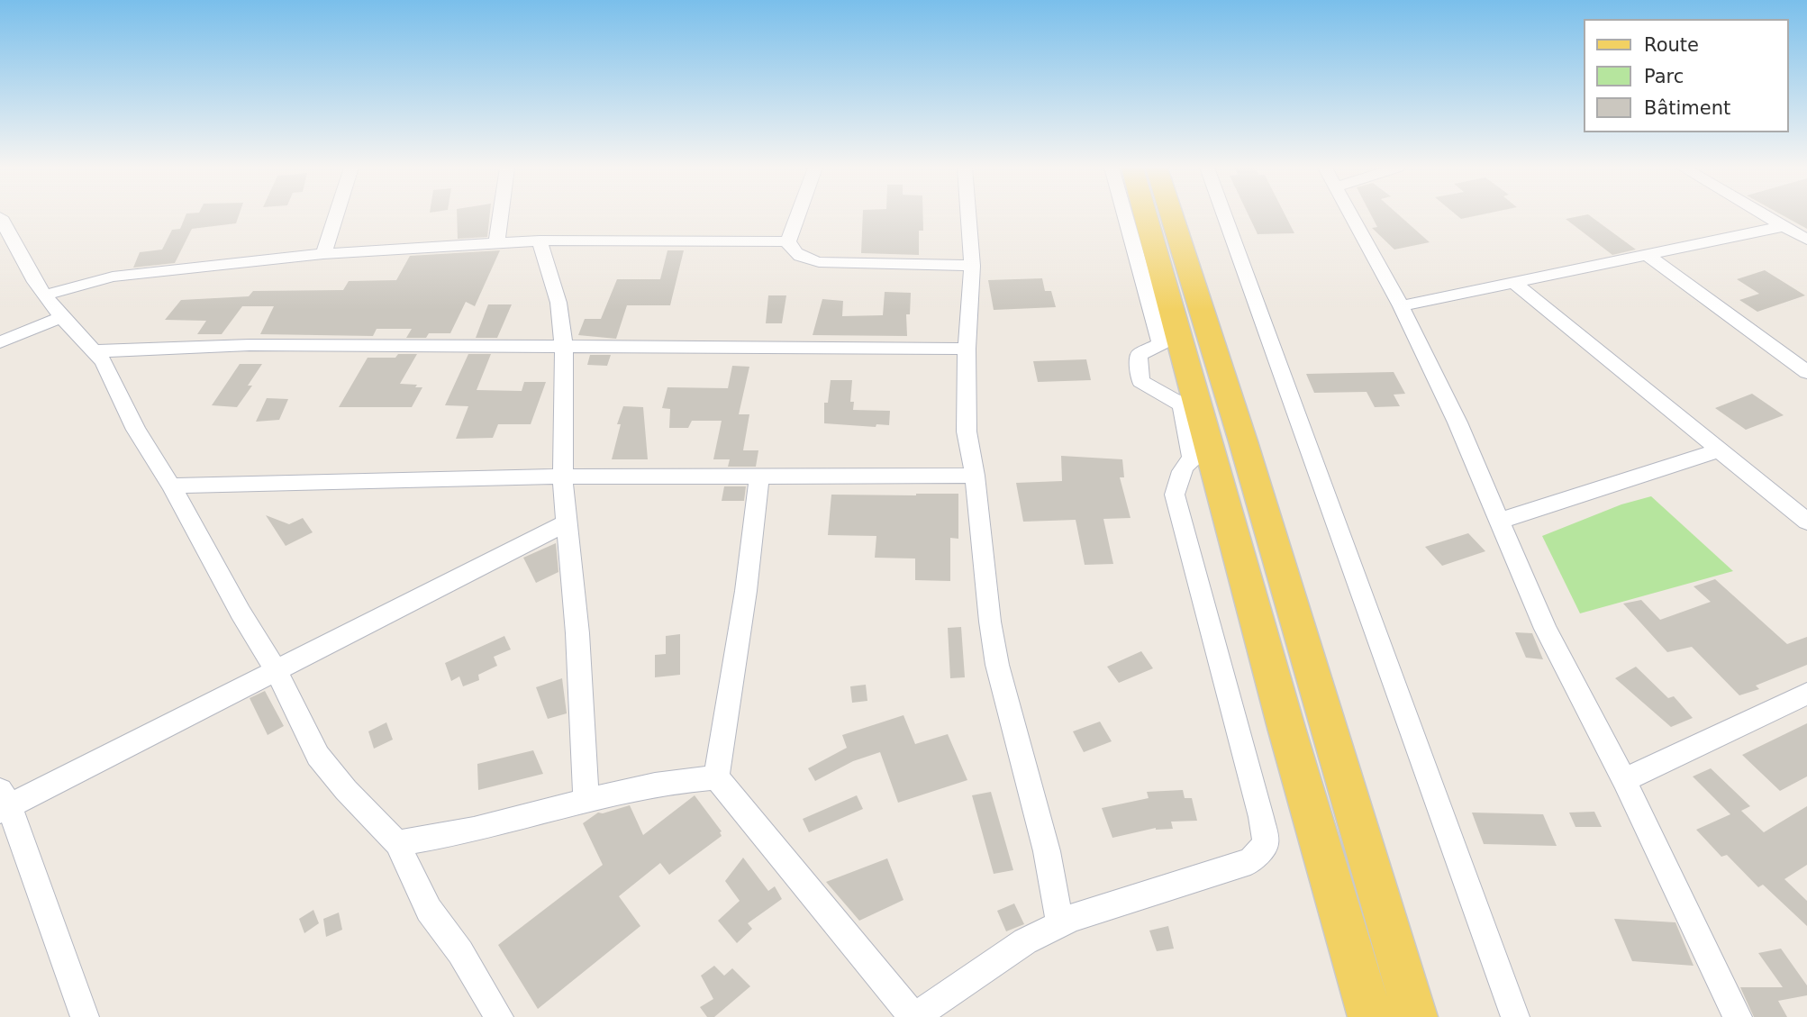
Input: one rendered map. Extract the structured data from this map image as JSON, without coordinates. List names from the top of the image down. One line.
{"legend":["Route","Parc","Bâtiment"]}
